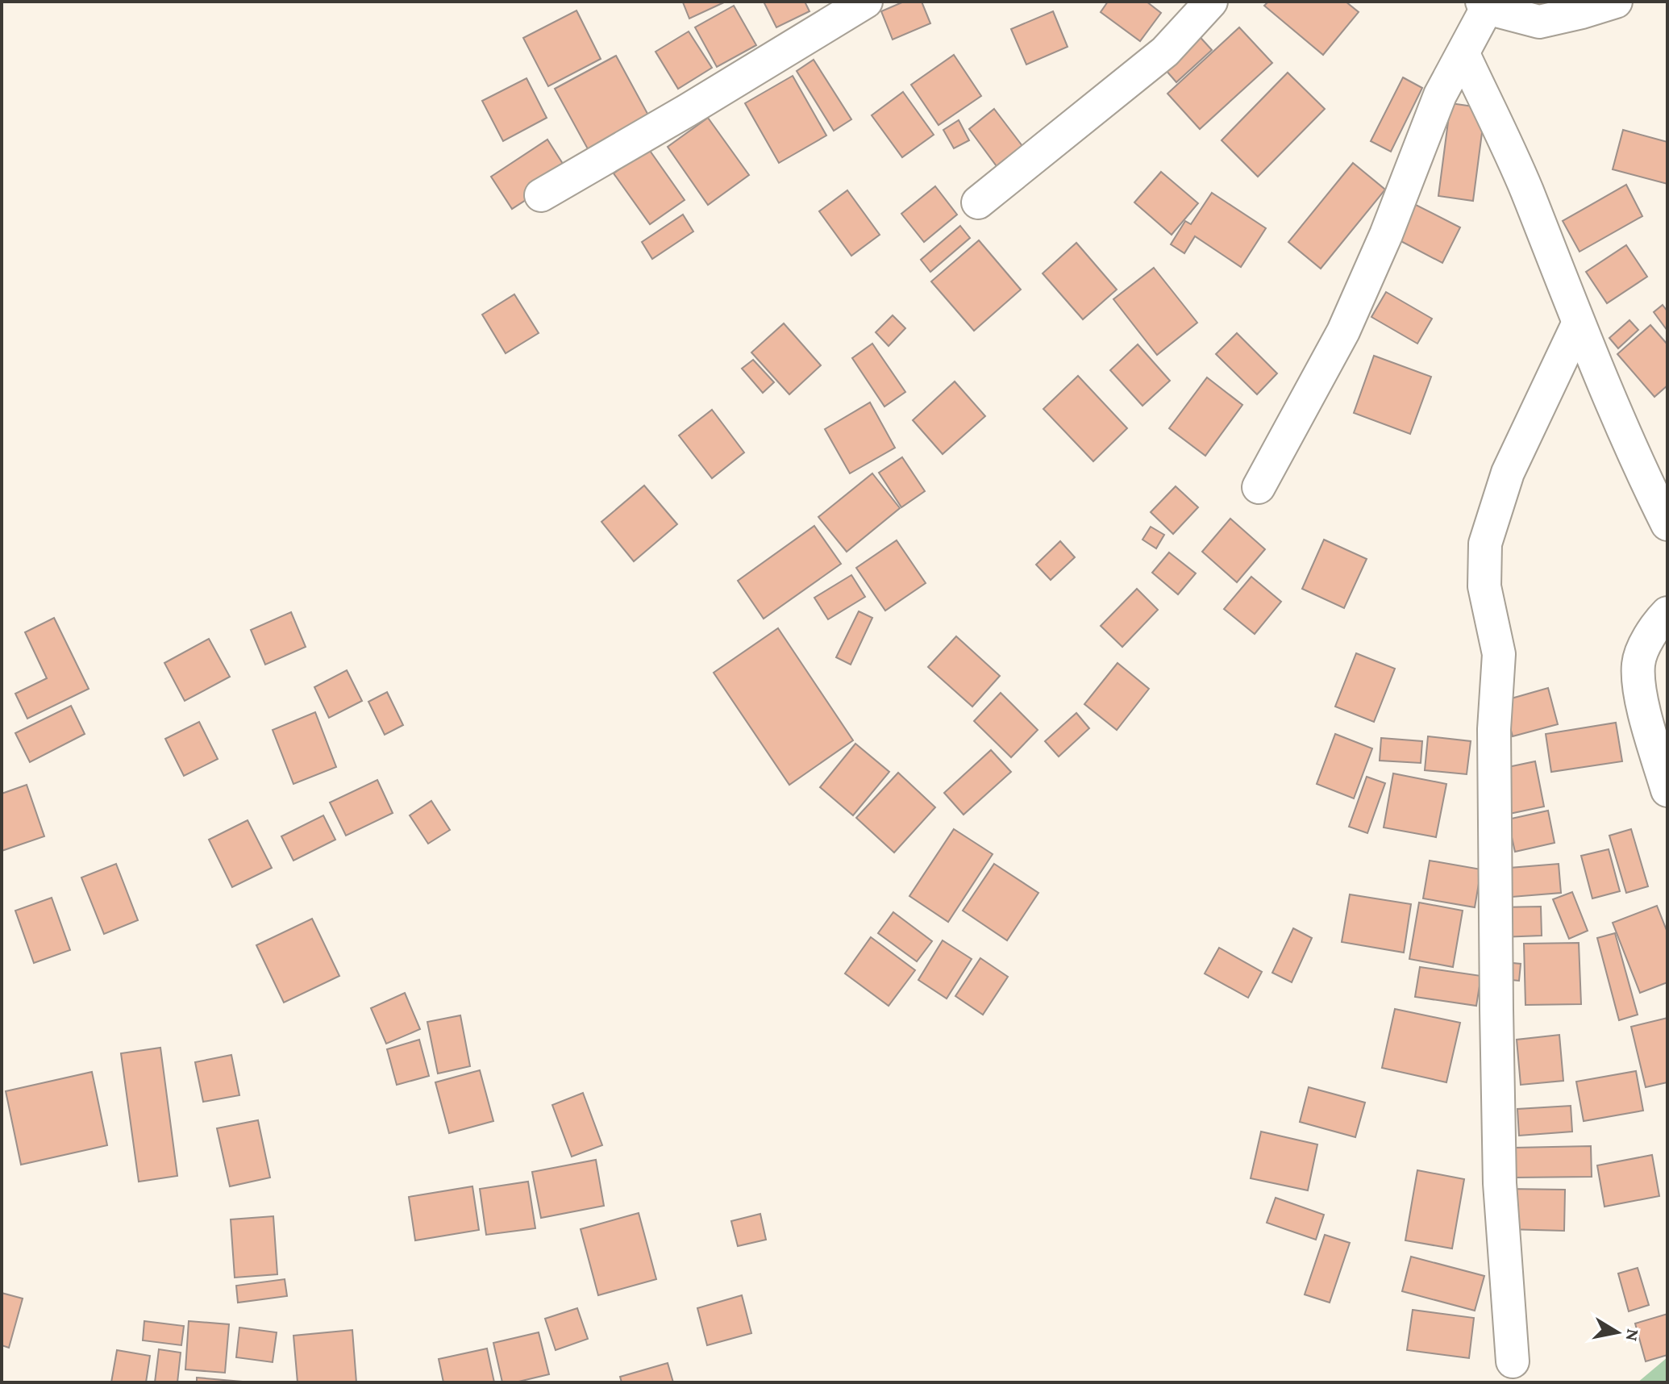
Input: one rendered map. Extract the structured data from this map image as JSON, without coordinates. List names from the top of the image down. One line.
{"north":"right"}
